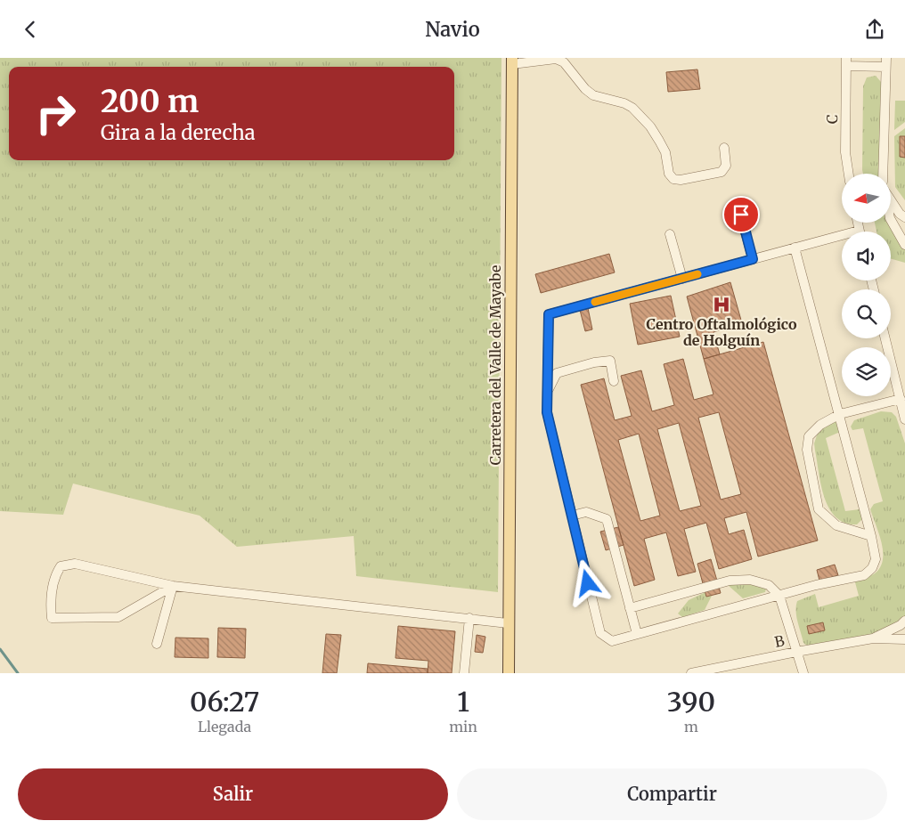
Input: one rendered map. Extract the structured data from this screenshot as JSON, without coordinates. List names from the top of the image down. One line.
{"streets":{"main road":["Carretera del Valle de Mayabe"],"street":["C","B"]},"places":{"hospital":["Centro Oftalmológico de Holguín"]},"north":"left","page":{"header":"Navio","turn":["200 m","Gira a la derecha"],"eta":["06:27","Llegada","1","min","390","m"],"buttons":["Salir","Compartir"]}}
